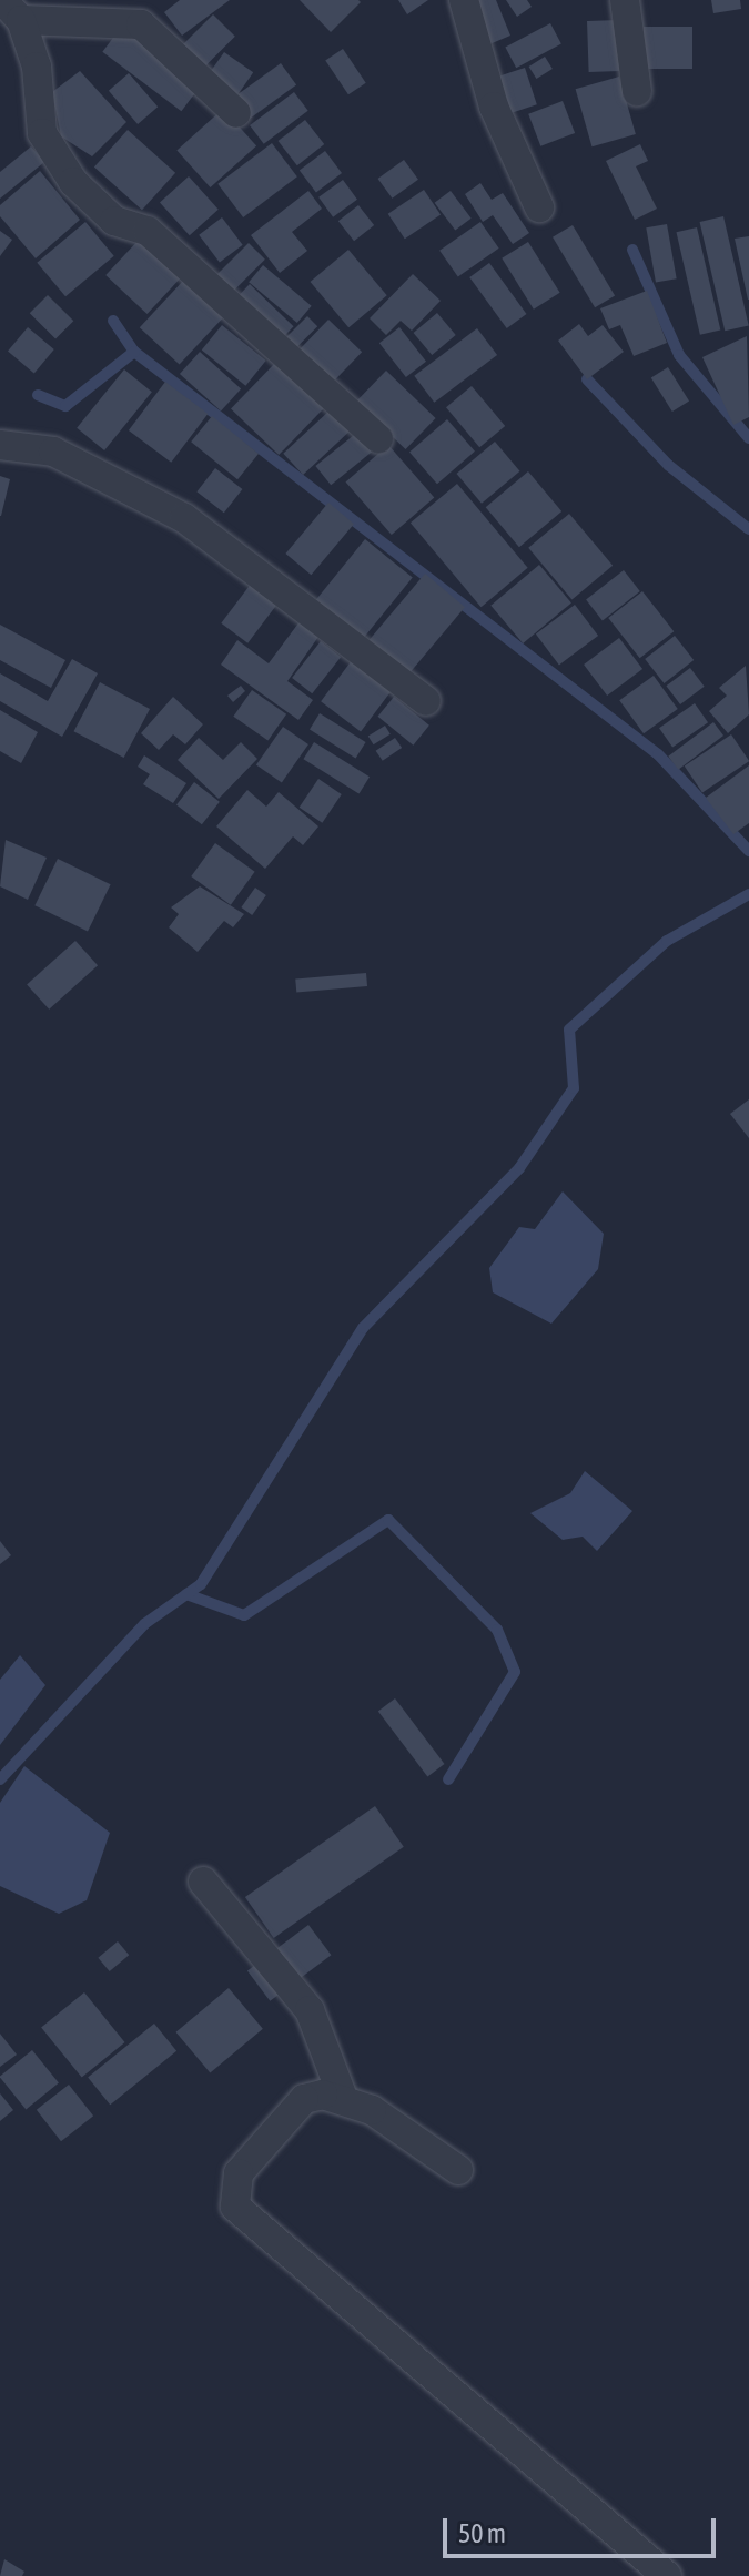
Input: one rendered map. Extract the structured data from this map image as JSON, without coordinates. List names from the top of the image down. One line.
{"scale_bar":"50 m"}
